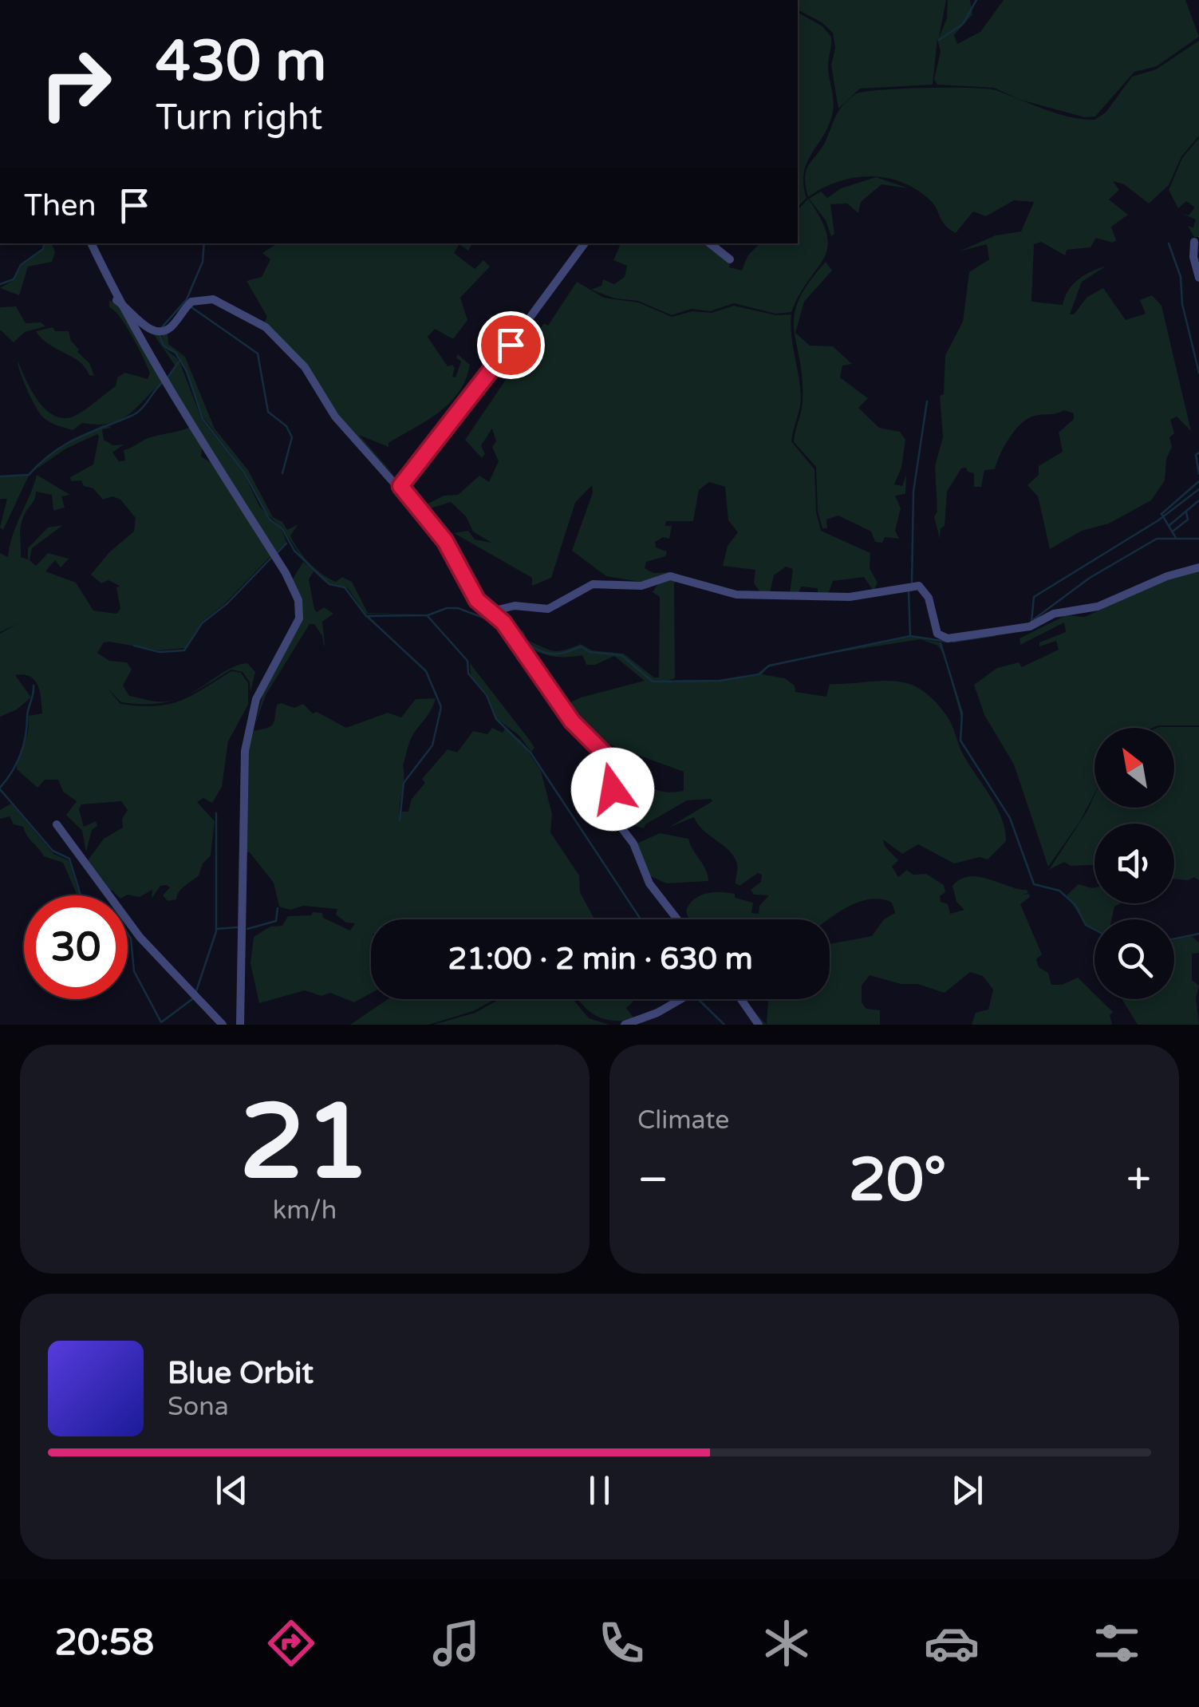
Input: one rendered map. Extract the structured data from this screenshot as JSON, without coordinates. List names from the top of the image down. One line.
{"north":"top left","page":{"turn":["430 m","Turn right"],"then":"Then","limit":"30","trip":"21:00 · 2 min · 630 m","tile":[["21","km/h"],"Climate"],"heat":["−","20°","+"],"song":["Blue Orbit","Sona"],"tabs":"20:58"}}
